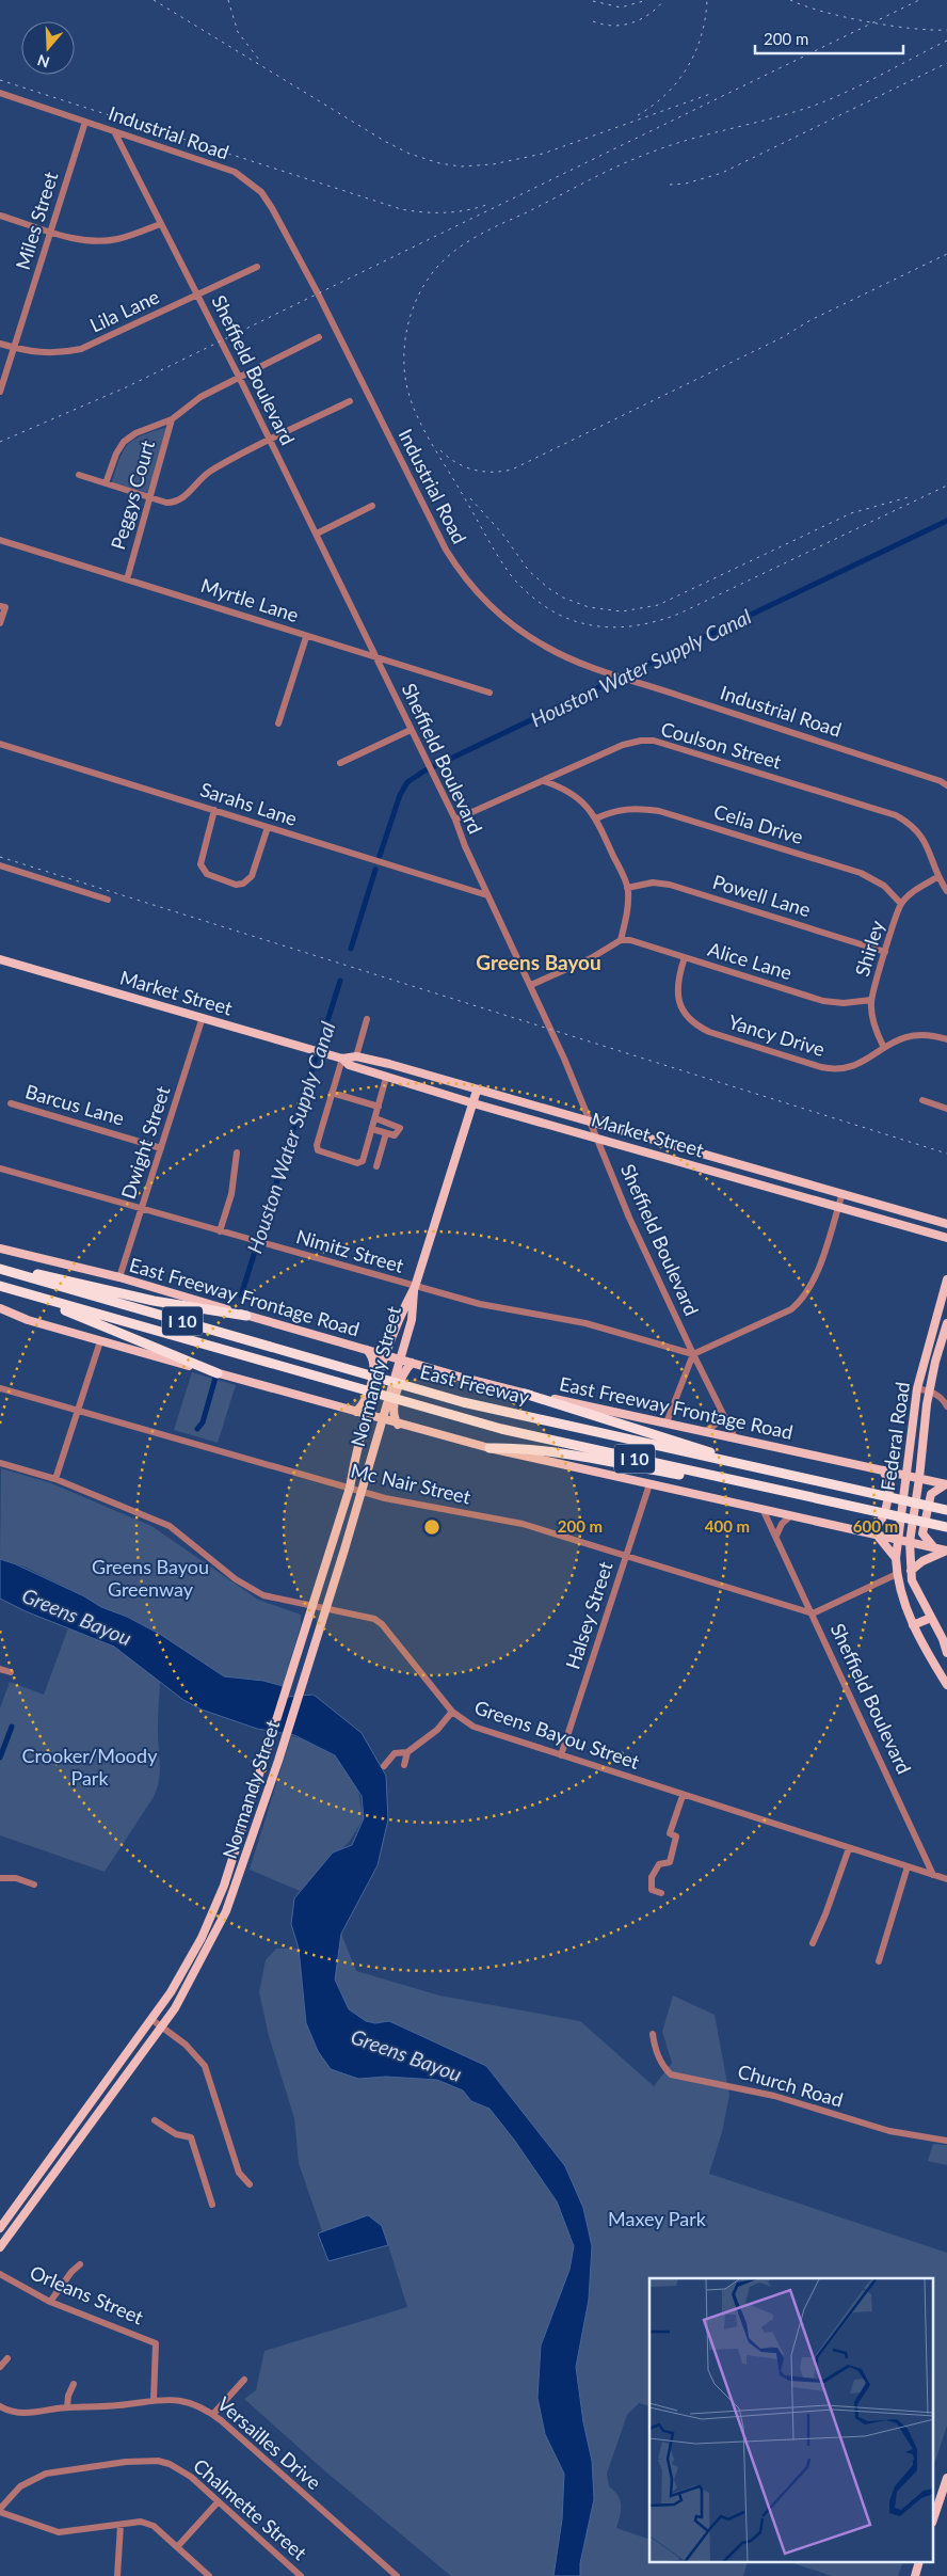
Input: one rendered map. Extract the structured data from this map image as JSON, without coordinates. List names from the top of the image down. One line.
{"streets":{"highway":["I 10","East Freeway"],"main road":["Market Street","East Freeway Frontage Road","Normandy Street","Federal Road"],"street":["Industrial Road","Miles Street","Lila Lane","Sheffield Boulevard","Peggys Court","Myrtle Lane","Coulson Street","Sarahs Lane","Celia Drive","Powell Lane","Shirley","Alice Lane","Yancy Drive","Barcus Lane","Dwight Street","Nimitz Street","Mc Nair Street","Halsey Street","Greens Bayou Street","Church Road","Orleans Street","Versailles Drive","Chalmette Street"]},"crossings":[["Industrial Road","Miles Street"],["Industrial Road","Sheffield Boulevard"],["Miles Street","Lila Lane"],["Lila Lane","Sheffield Boulevard"],["Sheffield Boulevard","Myrtle Lane"],["Sheffield Boulevard","Coulson Street"],["Sheffield Boulevard","Sarahs Lane"],["Sheffield Boulevard","Market Street"],["Sheffield Boulevard","Nimitz Street"],["Sheffield Boulevard","East Freeway Frontage Road"],["Sheffield Boulevard","Mc Nair Street"],["Sheffield Boulevard","Greens Bayou Street"],["Peggys Court","Myrtle Lane"],["Coulson Street","Shirley"],["Celia Drive","Shirley"],["Powell Lane","Shirley"],["Shirley","Alice Lane"],["Shirley","Yancy Drive"],["Alice Lane","Yancy Drive"],["Market Street","Dwight Street"],["Market Street","Normandy Street"],["Barcus Lane","Dwight Street"],["Dwight Street","Nimitz Street"],["Dwight Street","East Freeway Frontage Road"],["Nimitz Street","Normandy Street"],["East Freeway Frontage Road","Normandy Street"],["East Freeway Frontage Road","Federal Road"],["Normandy Street","Mc Nair Street"],["Normandy Street","Greens Bayou Street"],["Mc Nair Street","Halsey Street"],["Halsey Street","Greens Bayou Street"],["Orleans Street","Versailles Drive"]],"districts":["Greens Bayou"],"water":["Houston Water Supply Canal","Greens Bayou"],"parks":["Greens Bayou Greenway","Crooker/Moody Park","Maxey Park"],"scale_bar":"200 m","north":"bottom","rings":["200 m","400 m","600 m"]}
